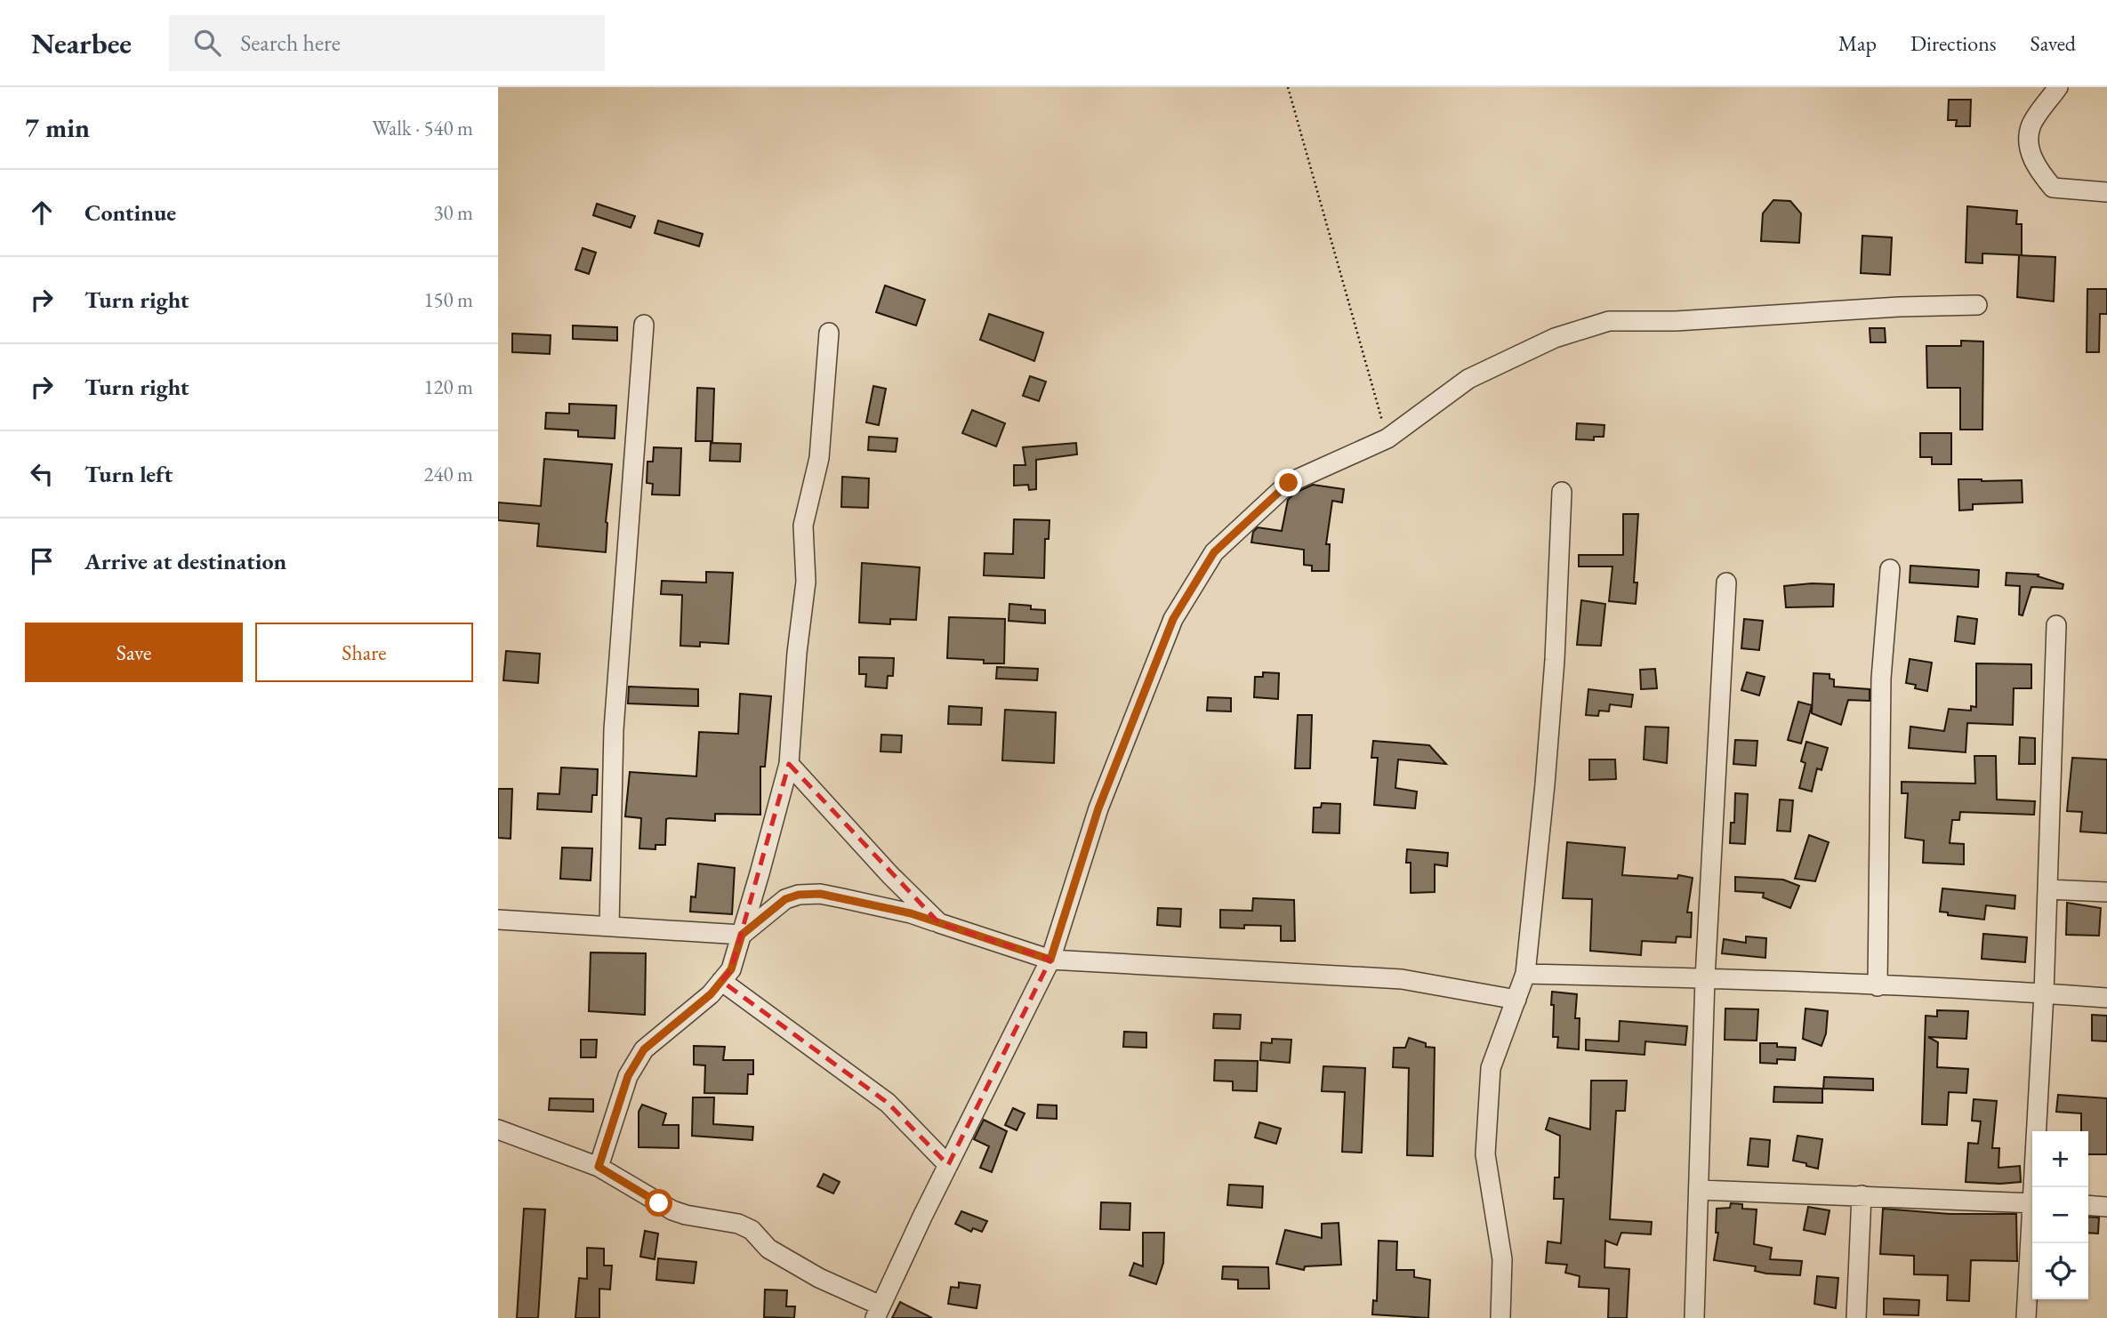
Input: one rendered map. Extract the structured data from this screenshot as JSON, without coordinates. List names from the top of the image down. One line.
{"page":{"header":"Nearbee","search":"Search here","nav":["Map","Directions","Saved"],"heading":["7 min","Walk · 540 m"],"list":[["Continue","30 m"],["Turn right","150 m"],["Turn right","120 m"],["Turn left","240 m"],"Arrive at destination"],"buttons":["Save","Share"],"map_buttons":["+","−"]}}
